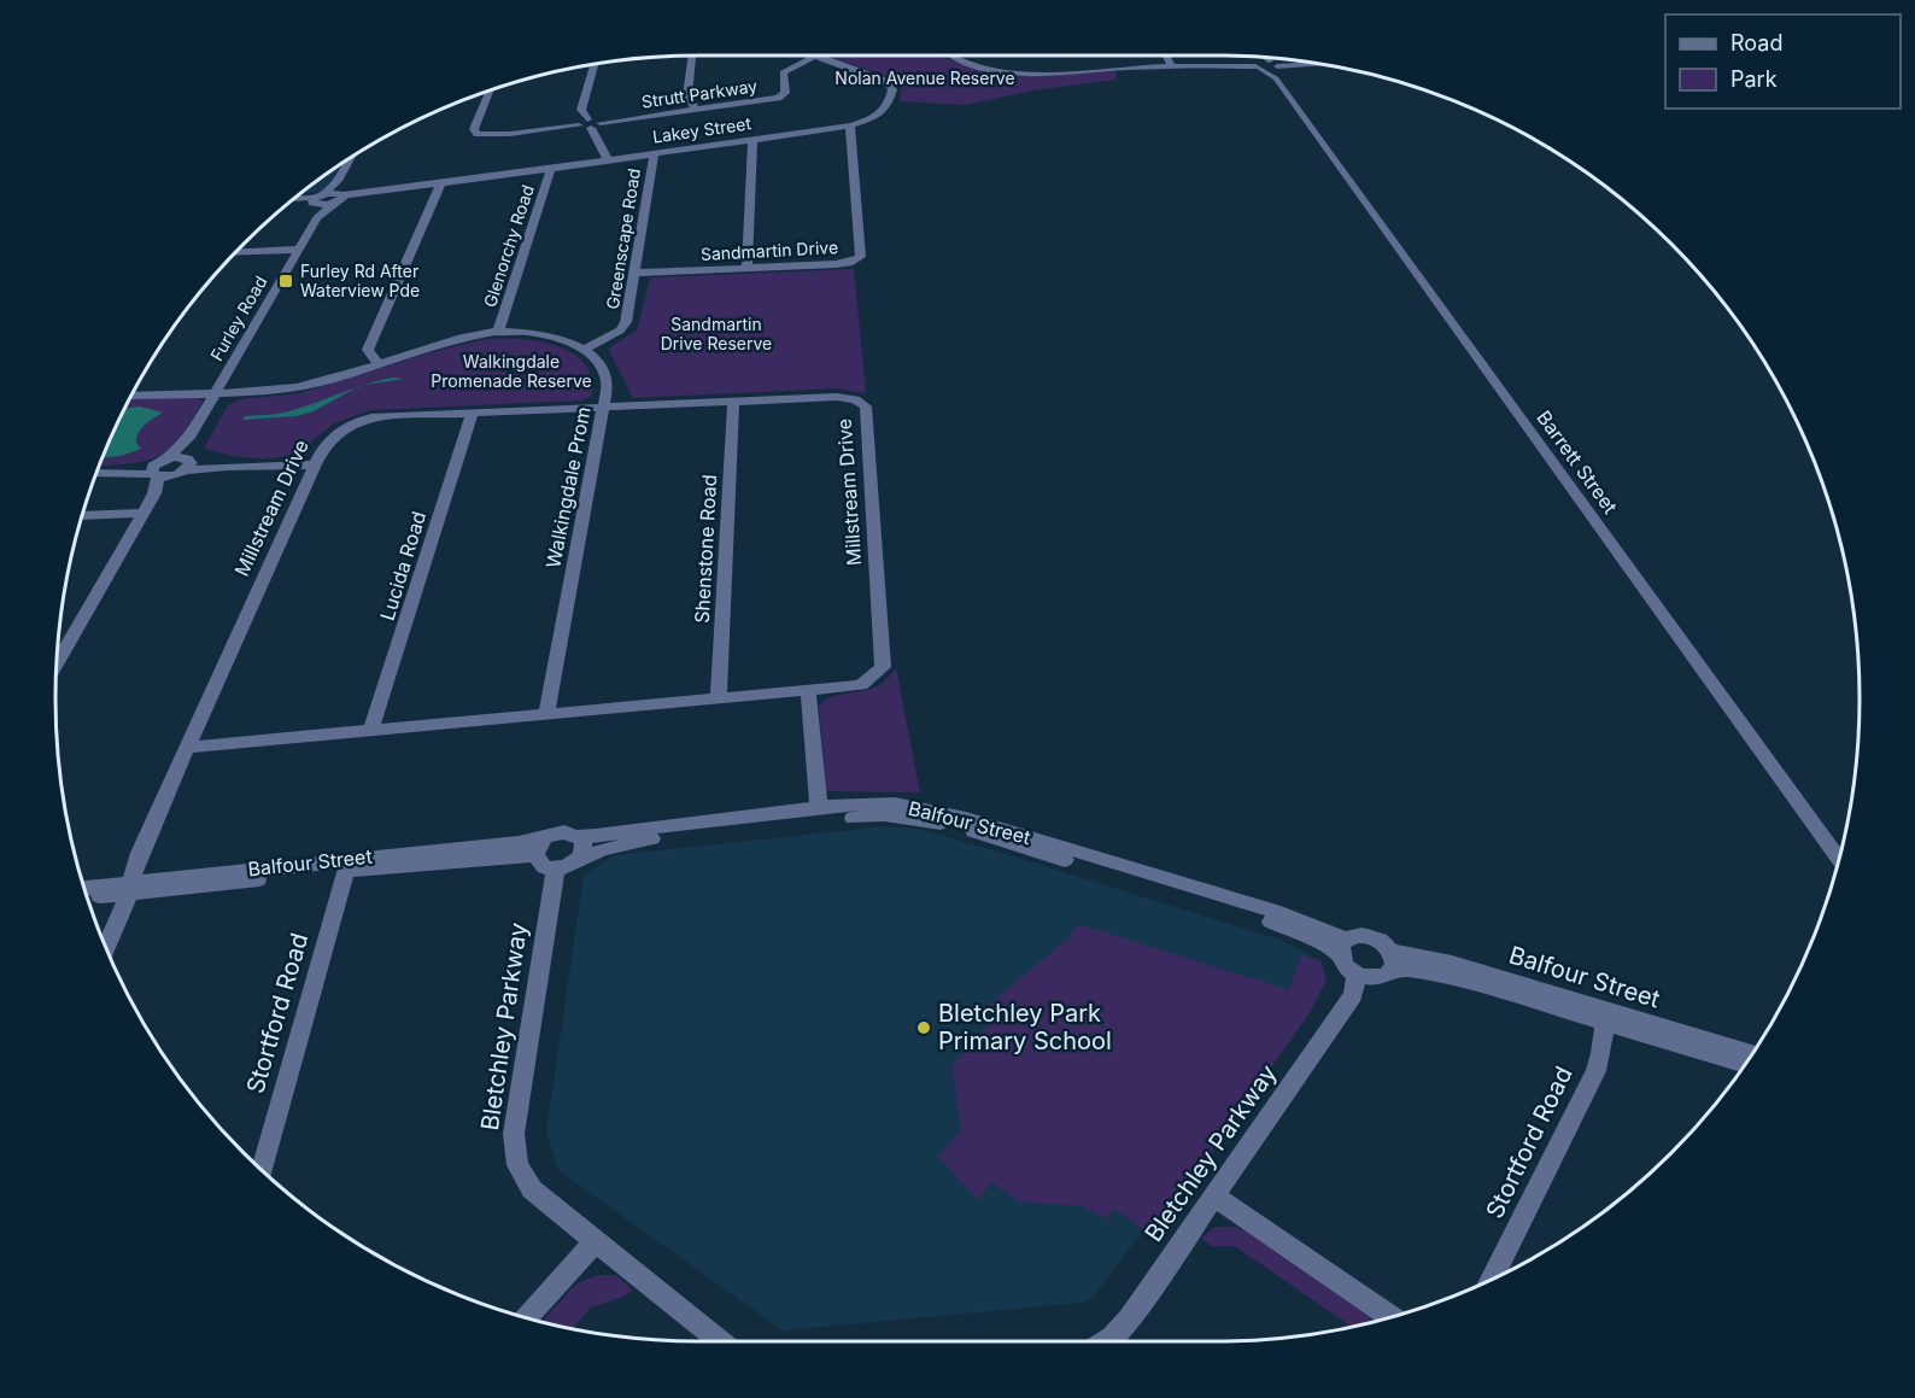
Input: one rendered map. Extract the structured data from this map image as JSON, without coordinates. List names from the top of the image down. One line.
{"streets":{"street":["Strutt Parkway","Lakey Street","Greenscape Road","Glenorchy Road","Sandmartin Drive","Furley Road","Barrett Street","Walkingdale Prom","Millstream Drive","Shenstone Road","Lucida Road","Balfour Street","Stortford Road","Bletchley Parkway"]},"crossings":[["Strutt Parkway","Lakey Street"],["Lakey Street","Greenscape Road"],["Lakey Street","Glenorchy Road"],["Lakey Street","Sandmartin Drive"],["Lakey Street","Furley Road"],["Greenscape Road","Sandmartin Drive"],["Greenscape Road","Walkingdale Prom"],["Walkingdale Prom","Millstream Drive"],["Millstream Drive","Shenstone Road"],["Millstream Drive","Lucida Road"],["Millstream Drive","Balfour Street"],["Balfour Street","Stortford Road"],["Balfour Street","Bletchley Parkway"]],"parks":["Nolan Avenue Reserve","Sandmartin Drive Reserve","Walkingdale Promenade Reserve"],"places":{"transit":["Furley Rd After Waterview Pde"],"other":["Bletchley Park Primary School"]},"legend":["Road","Park"]}
